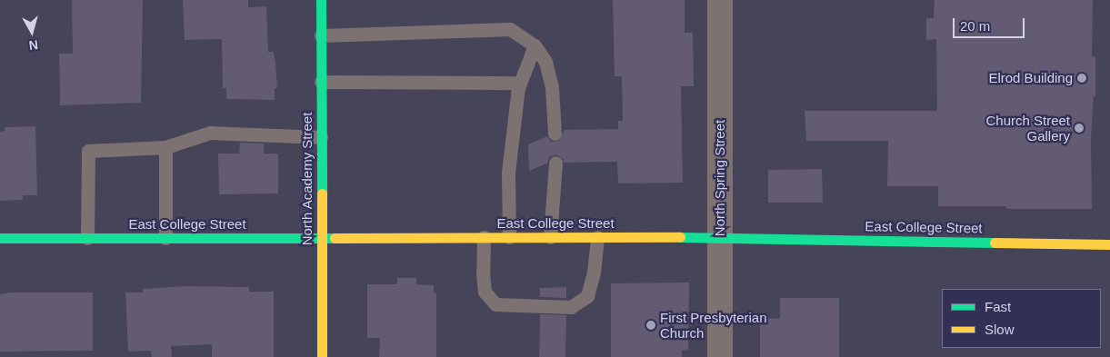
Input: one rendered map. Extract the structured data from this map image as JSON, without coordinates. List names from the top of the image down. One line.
{"streets":{"street":["North Spring Street","North Academy Street","East College Street"]},"crossings":[["North Spring Street","East College Street"],["North Academy Street","East College Street"]],"places":["Elrod Building","Church Street Gallery","First Presbyterian Church"],"legend":["Fast","Slow"],"scale_bar":"20 m","north":"bottom"}
